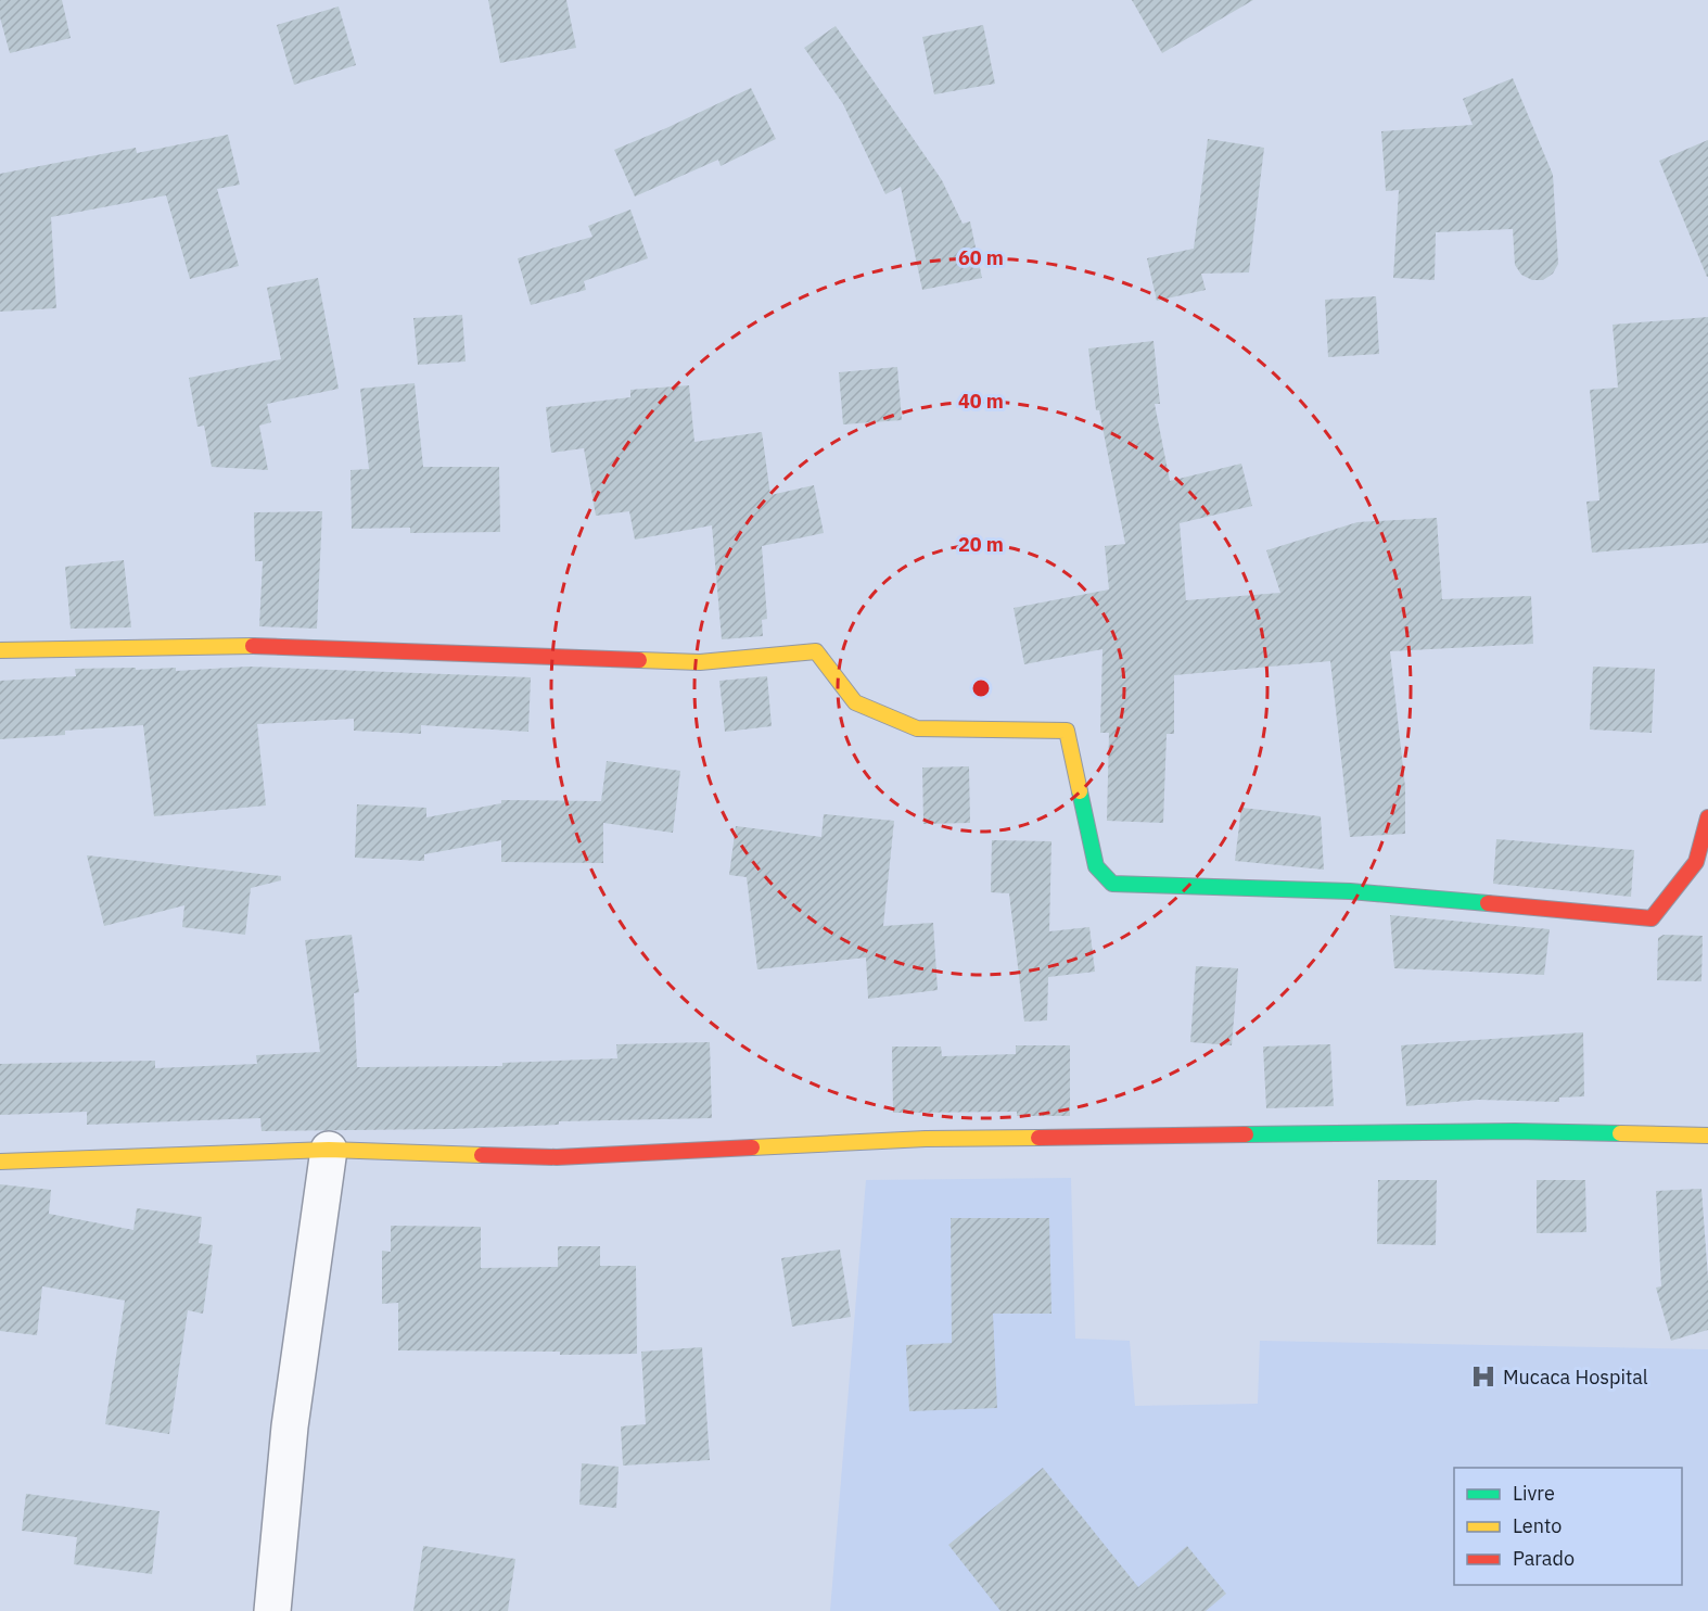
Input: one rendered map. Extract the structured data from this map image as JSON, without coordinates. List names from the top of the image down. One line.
{"places":{"hospital":["Mucaca Hospital"]},"legend":["Livre","Lento","Parado"],"rings":["60 m","40 m","20 m"]}
